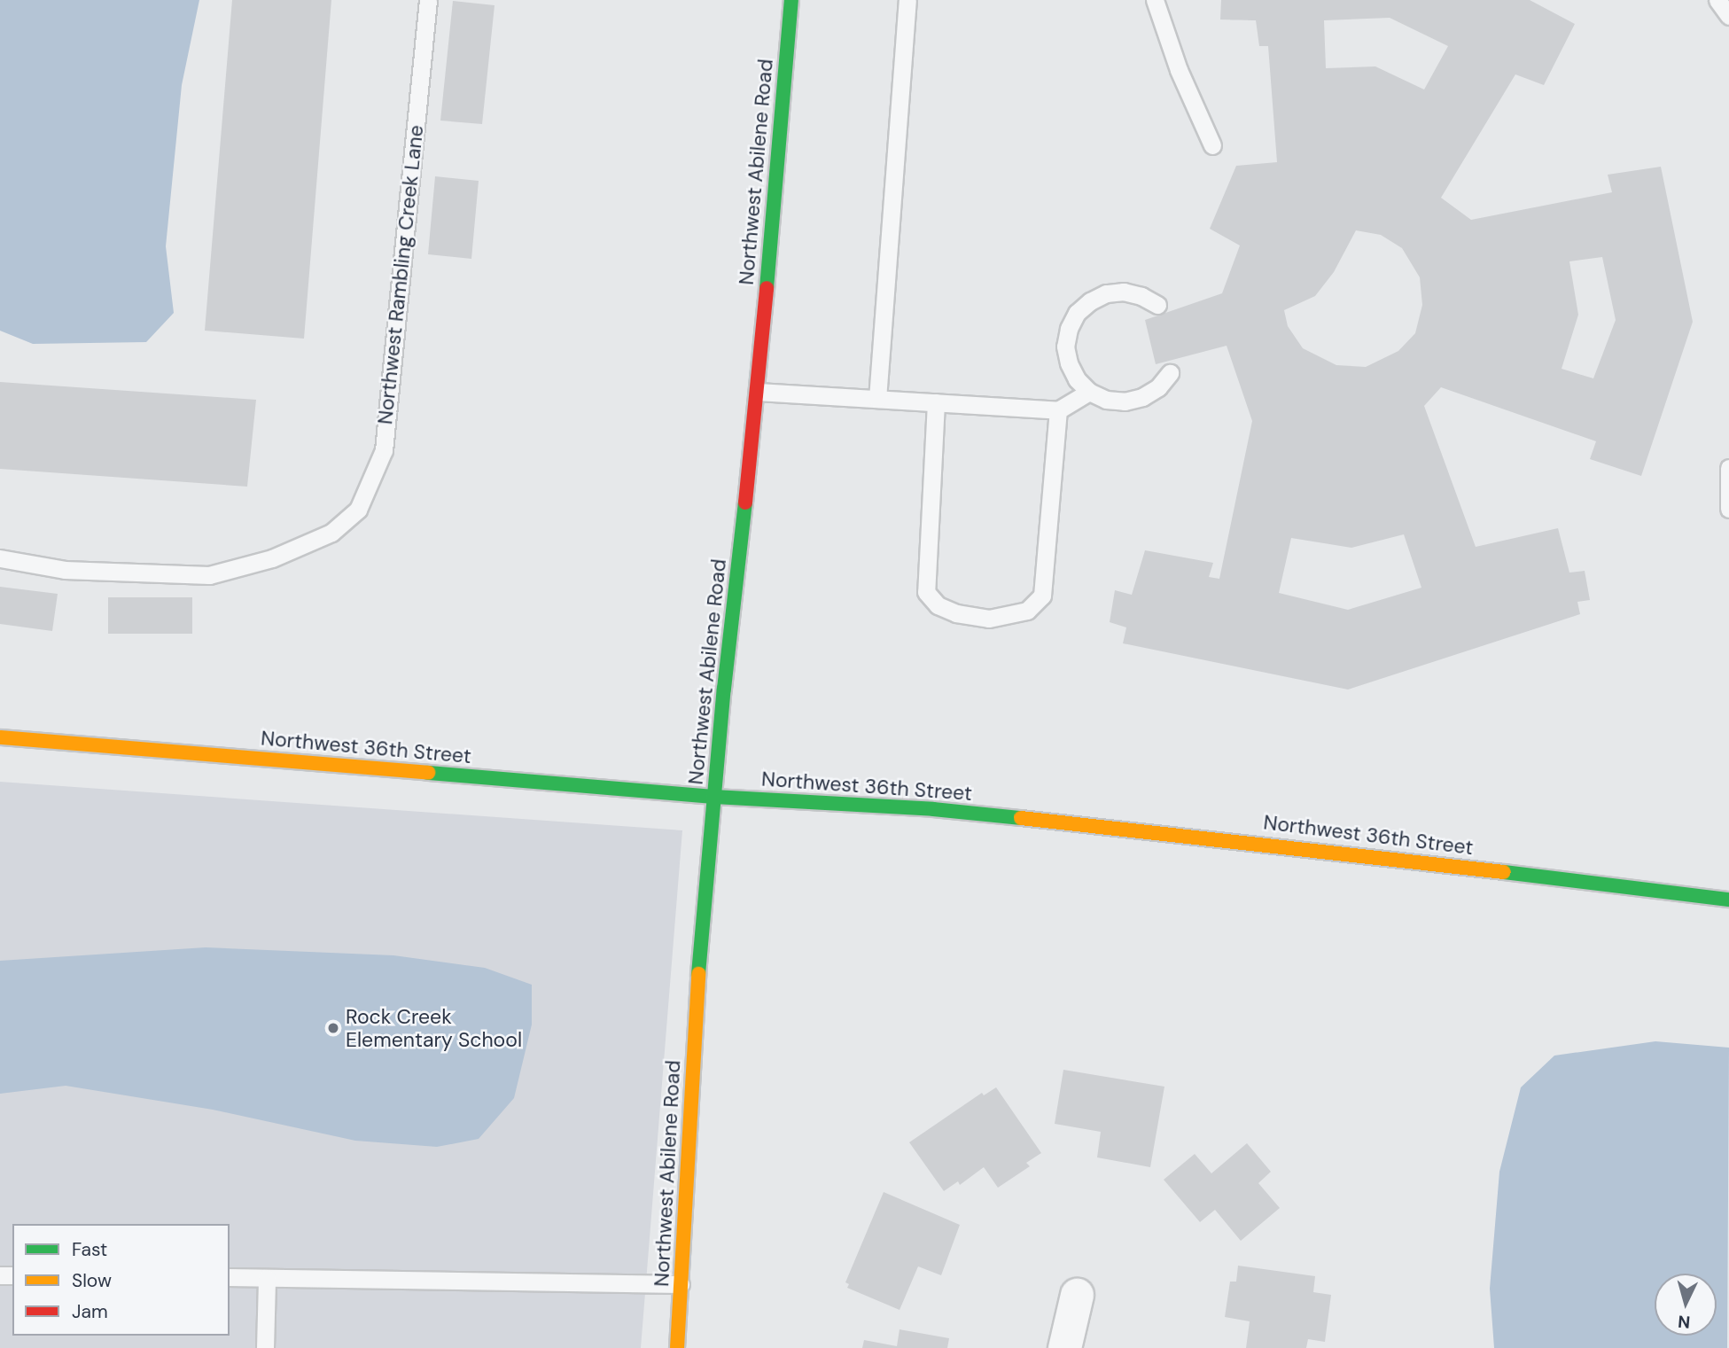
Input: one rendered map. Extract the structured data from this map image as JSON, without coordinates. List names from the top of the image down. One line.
{"streets":{"main road":["Northwest Abilene Road","Northwest 36th Street"],"lane":["Northwest Rambling Creek Lane"]},"crossings":[["Northwest Abilene Road","Northwest 36th Street"]],"places":["Rock Creek Elementary School"],"legend":["Fast","Slow","Jam"],"north":"bottom"}
